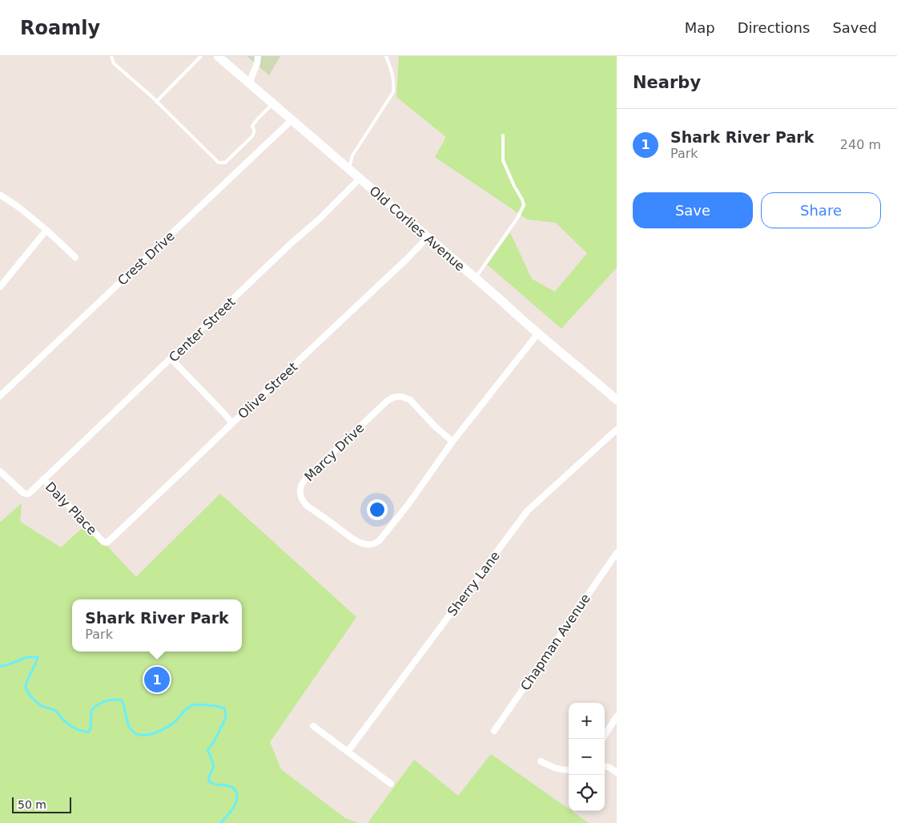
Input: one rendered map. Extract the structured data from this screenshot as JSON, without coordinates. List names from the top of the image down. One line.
{"streets":{"street":["Old Corlies Avenue","Crest Drive","Center Street","Olive Street","Marcy Drive","Daly Place","Sherry Lane","Chapman Avenue"]},"crossings":[["Old Corlies Avenue","Crest Drive"],["Old Corlies Avenue","Center Street"],["Old Corlies Avenue","Olive Street"],["Old Corlies Avenue","Marcy Drive"],["Center Street","Daly Place"],["Olive Street","Daly Place"]],"scale_bar":"50 m","page":{"header":"Roamly","nav":["Map","Directions","Saved"],"heading":"Nearby","list":[{"mark":"1","name":"Shark River Park","note":"Park","value":"240 m"}],"buttons":["Save","Share"],"popup":["Shark River Park","Park"],"pins":"1","map_buttons":["+","−"],"scale":"50 m"}}
